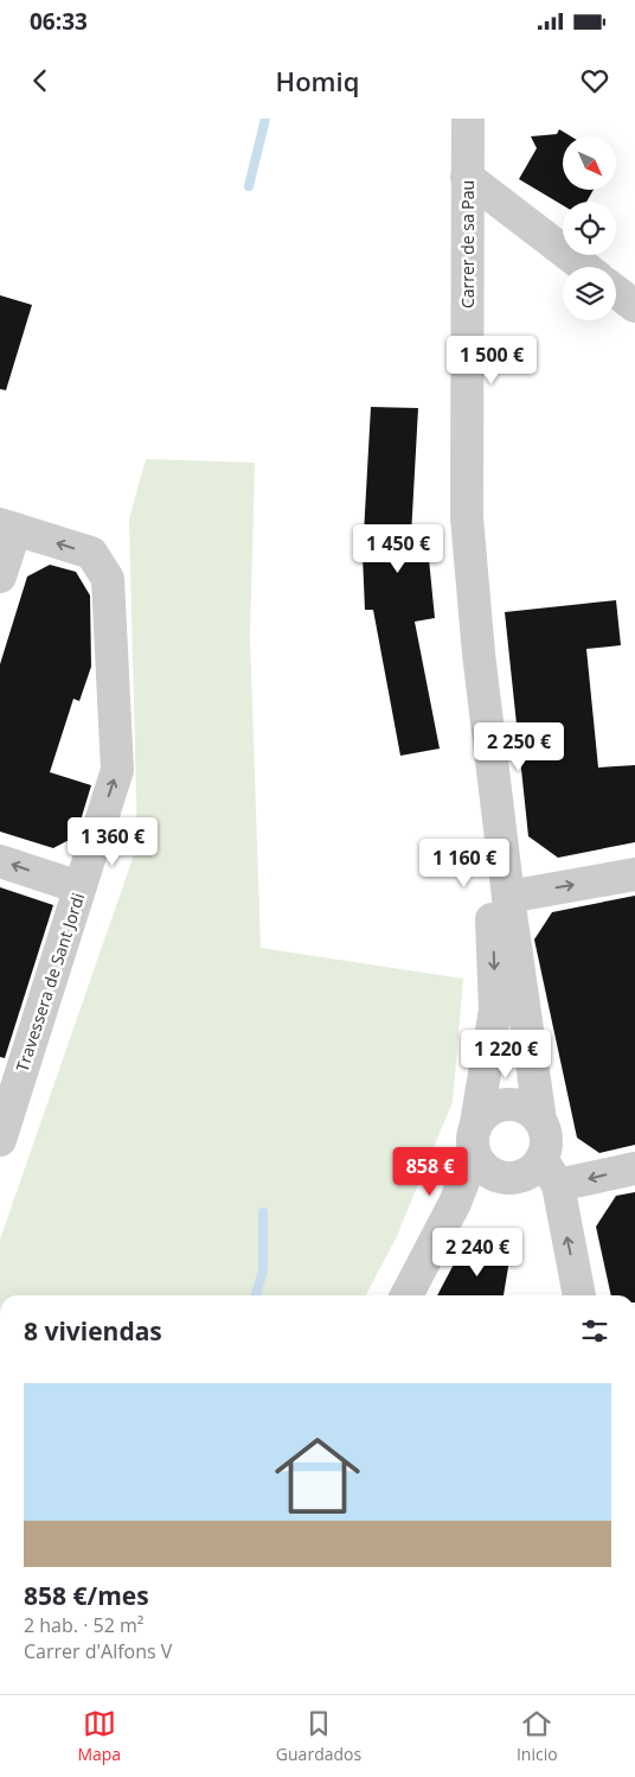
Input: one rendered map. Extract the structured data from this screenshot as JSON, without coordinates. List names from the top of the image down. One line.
{"streets":{"street":["Carrer de sa Pau","Travessera de Sant Jordi"]},"one_way":["Travessera de Sant Jordi"],"north":"bottom right","page":{"status":"06:33","header":"Homiq","price":["1 500 €","1 450 €","2 250 €","1 360 €","1 160 €","1 220 €","858 €","2 240 €"],"heading":"8 viviendas","list":[{"name":"858 €/mes","note":"2 hab. · 52 m² · Carrer d'Alfons V"}],"tabs":["Mapa","Guardados","Inicio"]}}
